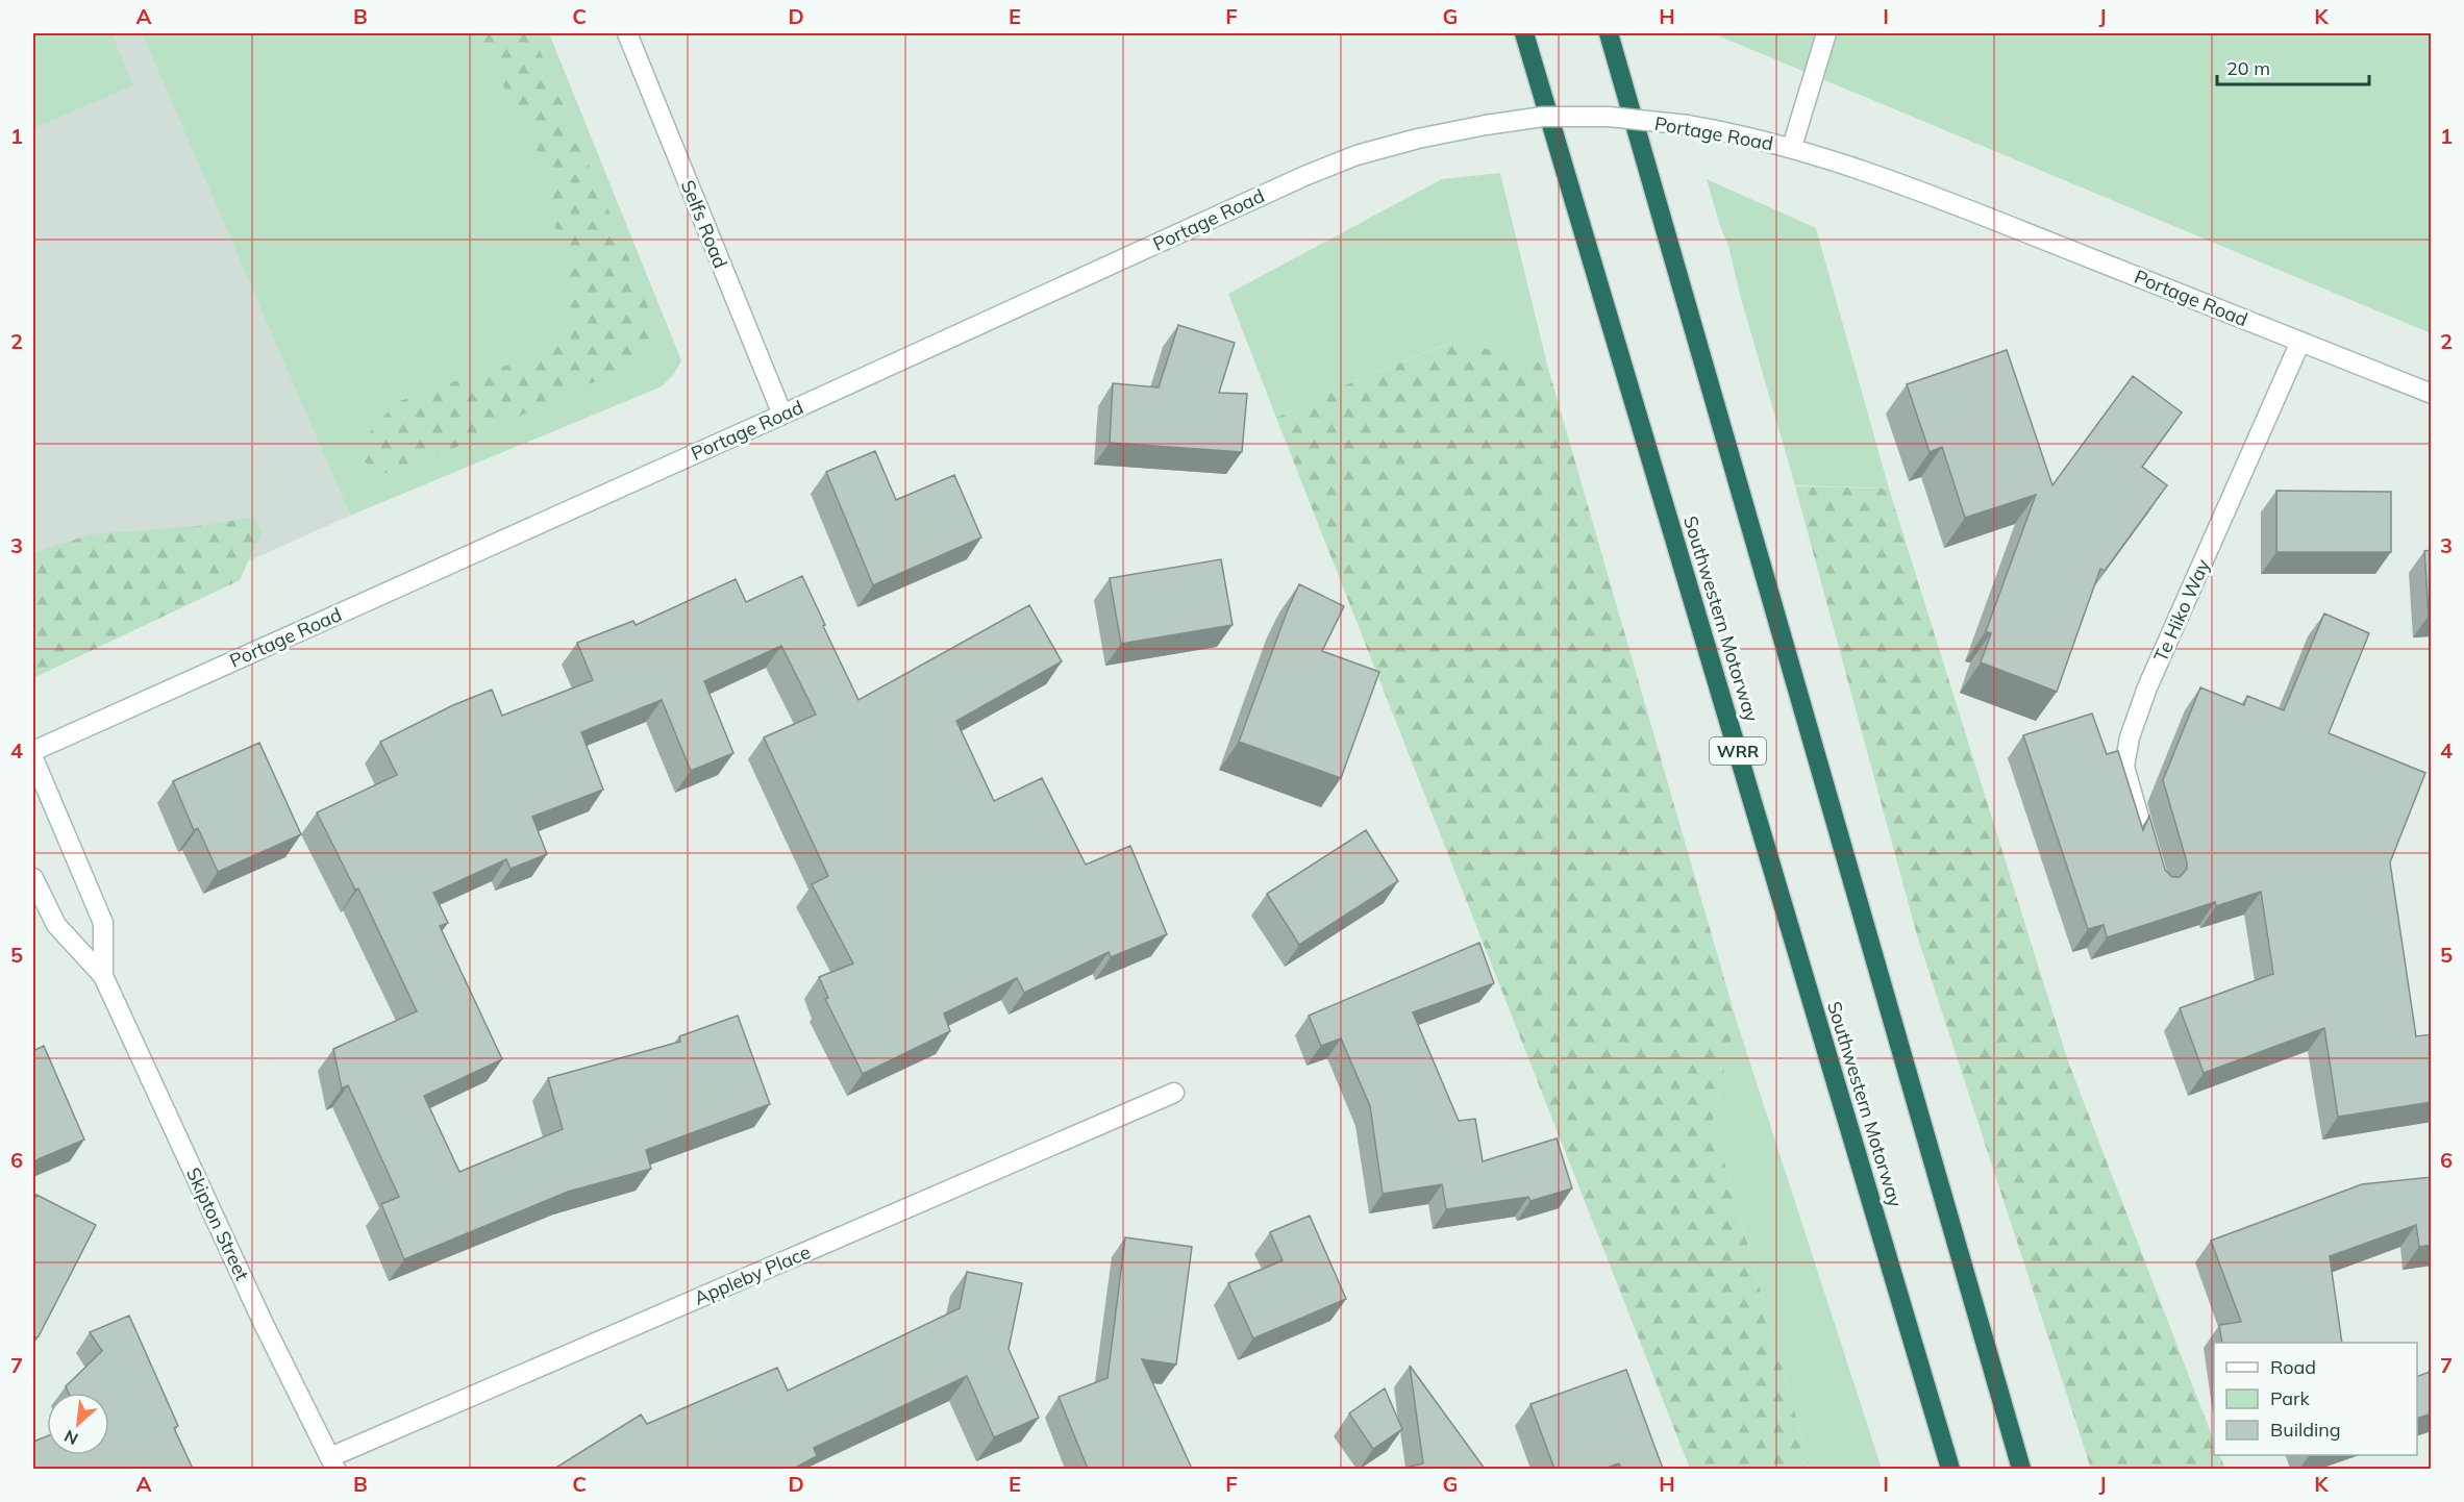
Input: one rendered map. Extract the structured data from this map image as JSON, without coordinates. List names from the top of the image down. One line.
{"streets":{"highway":["Southwestern Motorway","WRR"],"main road":["Portage Road","Selfs Road","Te Hiko Way","Skipton Street","Appleby Place"]},"crossings":[["Portage Road","Selfs Road"],["Portage Road","Te Hiko Way"],["Skipton Street","Appleby Place"]],"legend":["Road","Park","Building"],"scale_bar":"20 m","north":"bottom left","grid":{"columns":["A","B","C","D","E","F","G","H","I","J","K"],"rows":["1","2","3","4","5","6","7"]}}
